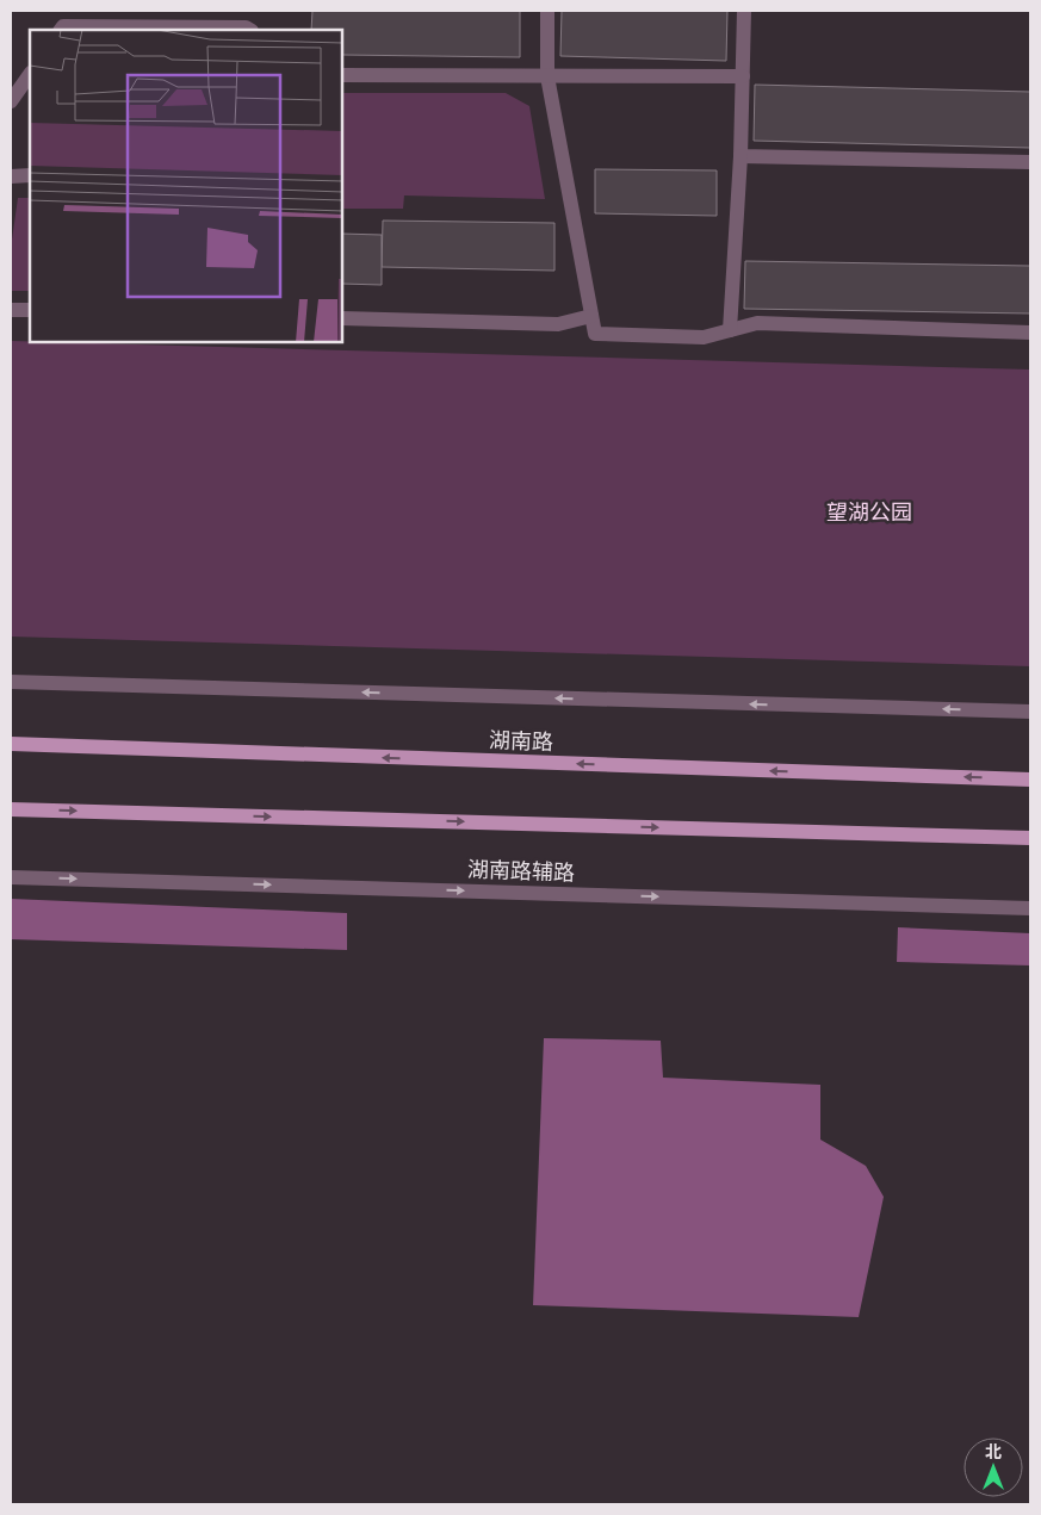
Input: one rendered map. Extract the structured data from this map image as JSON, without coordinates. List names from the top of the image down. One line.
{"streets":{"main road":["湖南路"],"street":["湖南路辅路"]},"one_way":["湖南路辅路"],"parks":["望湖公园"],"north":"top"}
